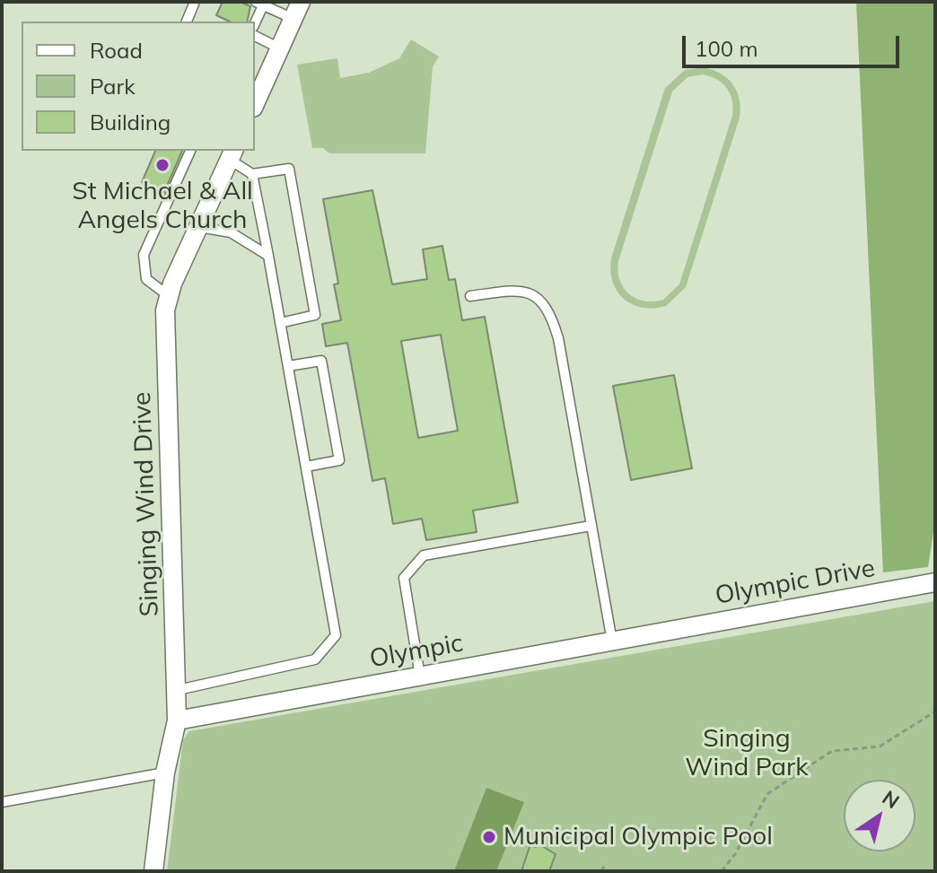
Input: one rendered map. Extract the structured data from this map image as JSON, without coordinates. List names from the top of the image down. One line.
{"streets":{"street":["Singing Wind Drive","Olympic Drive","Olympic"]},"crossings":[["Singing Wind Drive","Olympic"],["Olympic Drive","Olympic"]],"parks":["Singing Wind Park"],"places":["St Michael & All Angels Church","Municipal Olympic Pool"],"legend":["Road","Park","Building"],"scale_bar":"100 m","north":"top right"}
